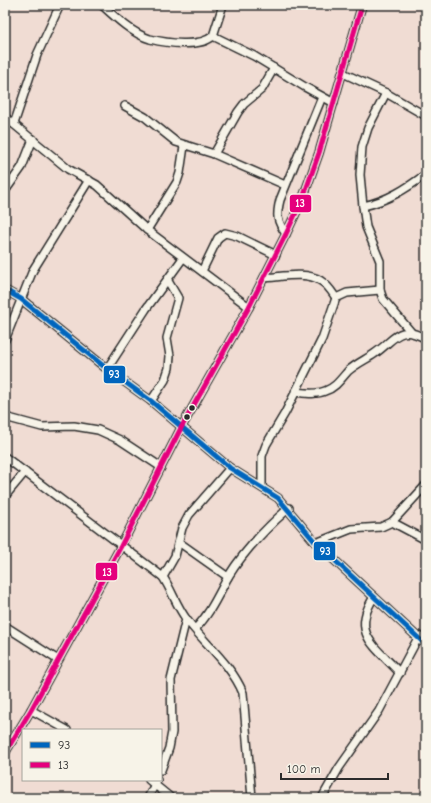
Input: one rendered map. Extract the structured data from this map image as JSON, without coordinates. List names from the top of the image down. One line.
{"lines":["transit line 13","transit line 93"],"legend":["93","13"],"scale_bar":"100 m"}
